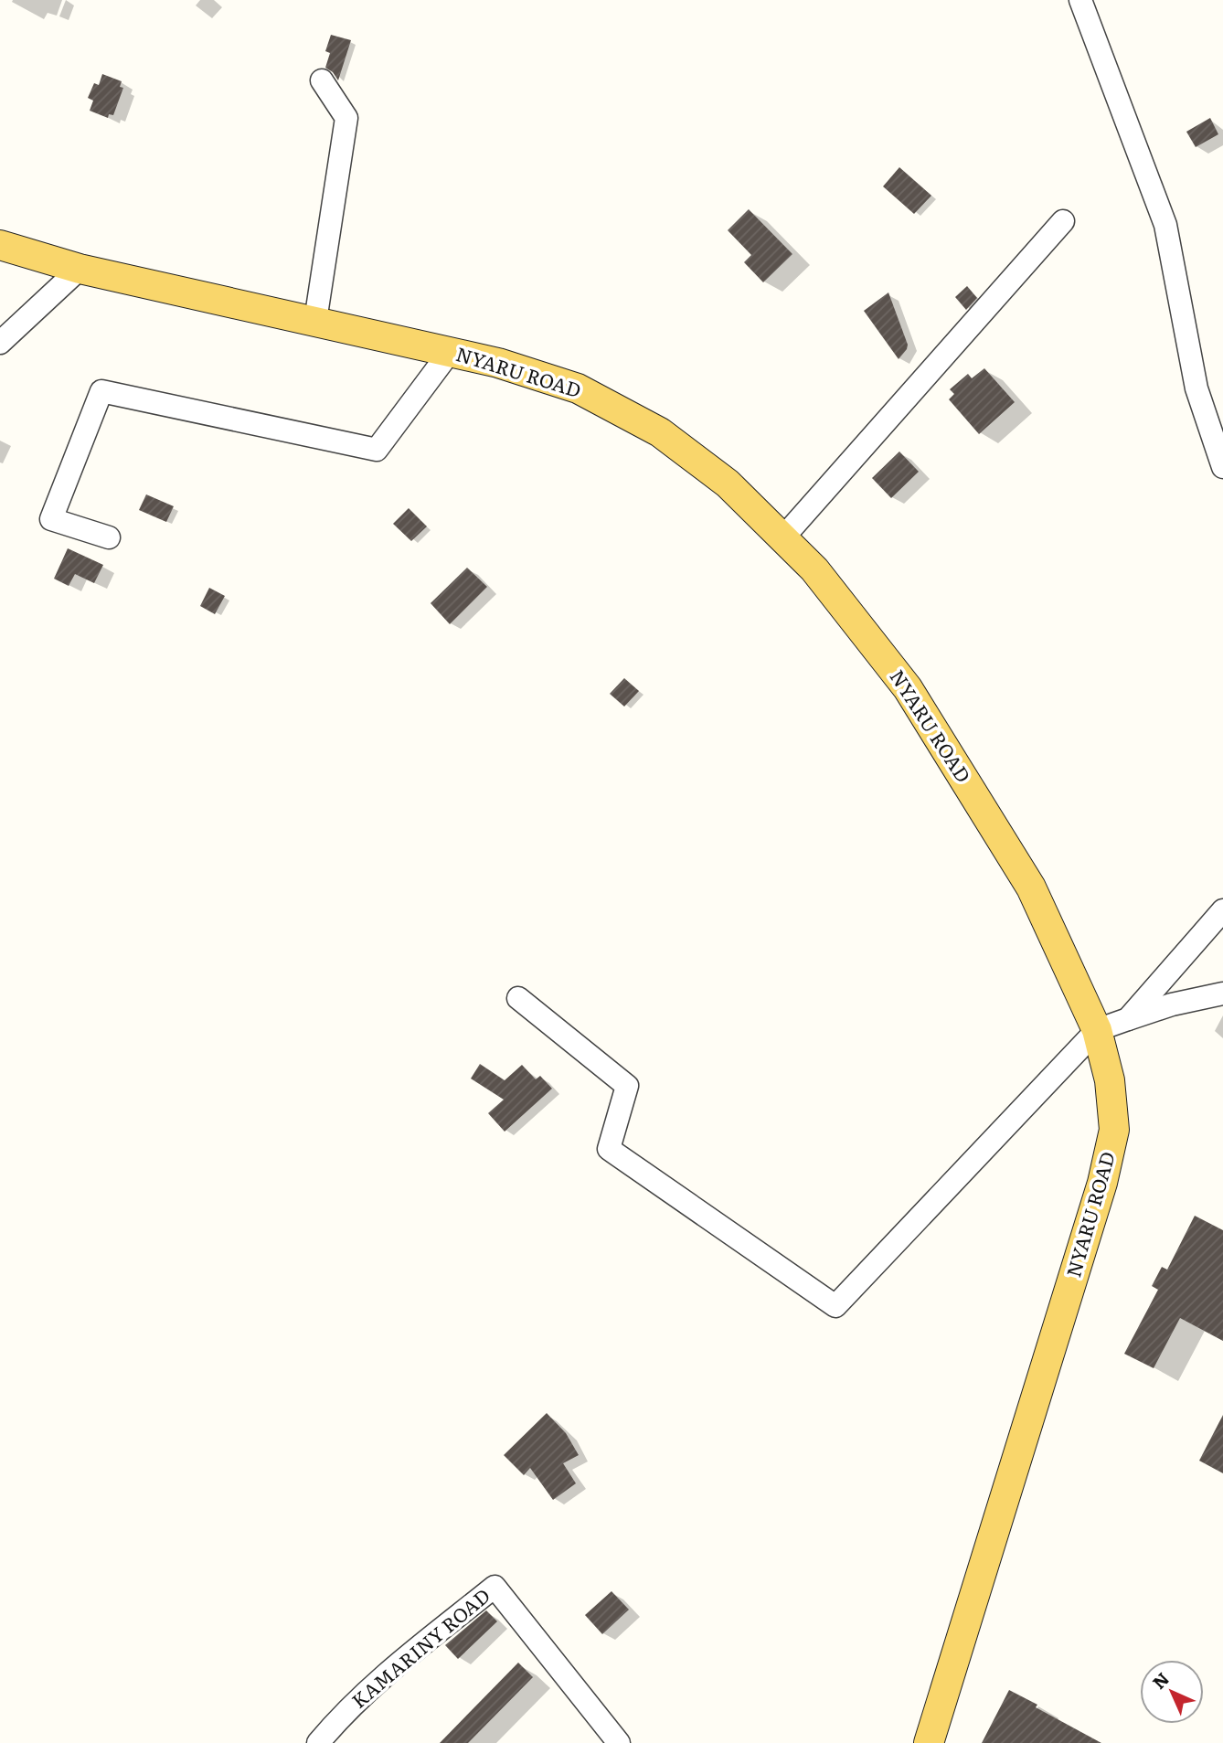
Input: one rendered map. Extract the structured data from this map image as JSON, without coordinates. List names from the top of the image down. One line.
{"streets":{"main road":["NYARU ROAD"],"street":["KAMARINY ROAD"]},"north":"top left"}
